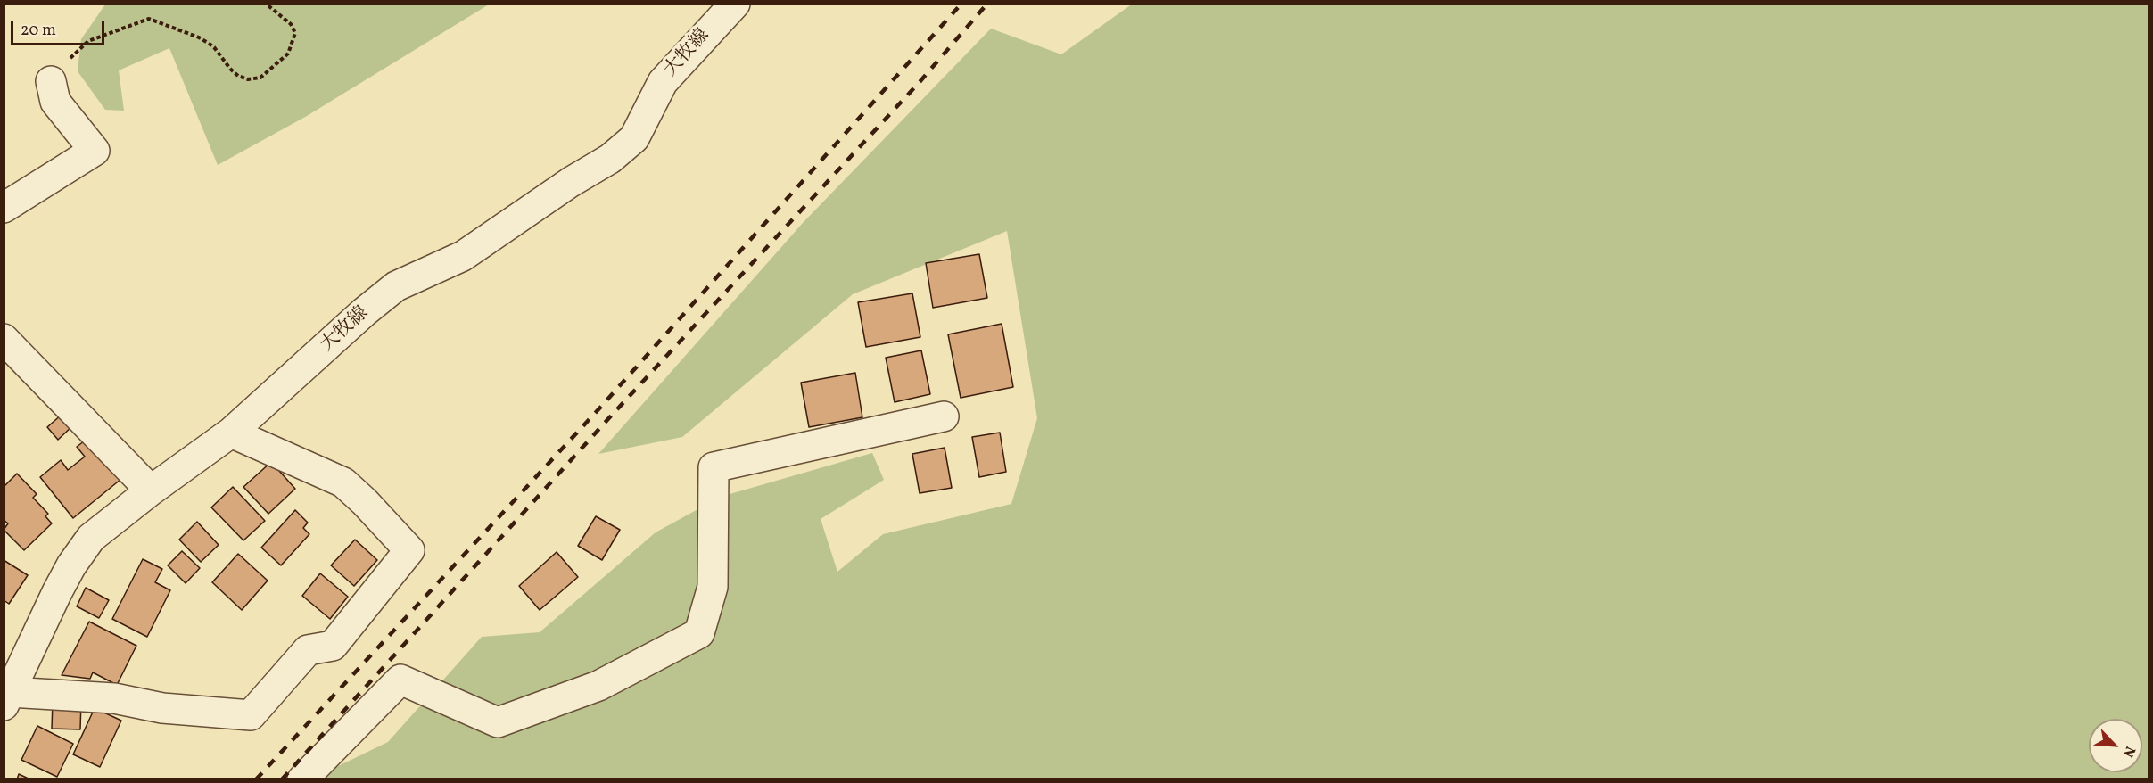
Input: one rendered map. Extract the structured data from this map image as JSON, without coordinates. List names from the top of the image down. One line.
{"streets":{"street":["大牧線"]},"scale_bar":"20 m","north":"bottom right"}
